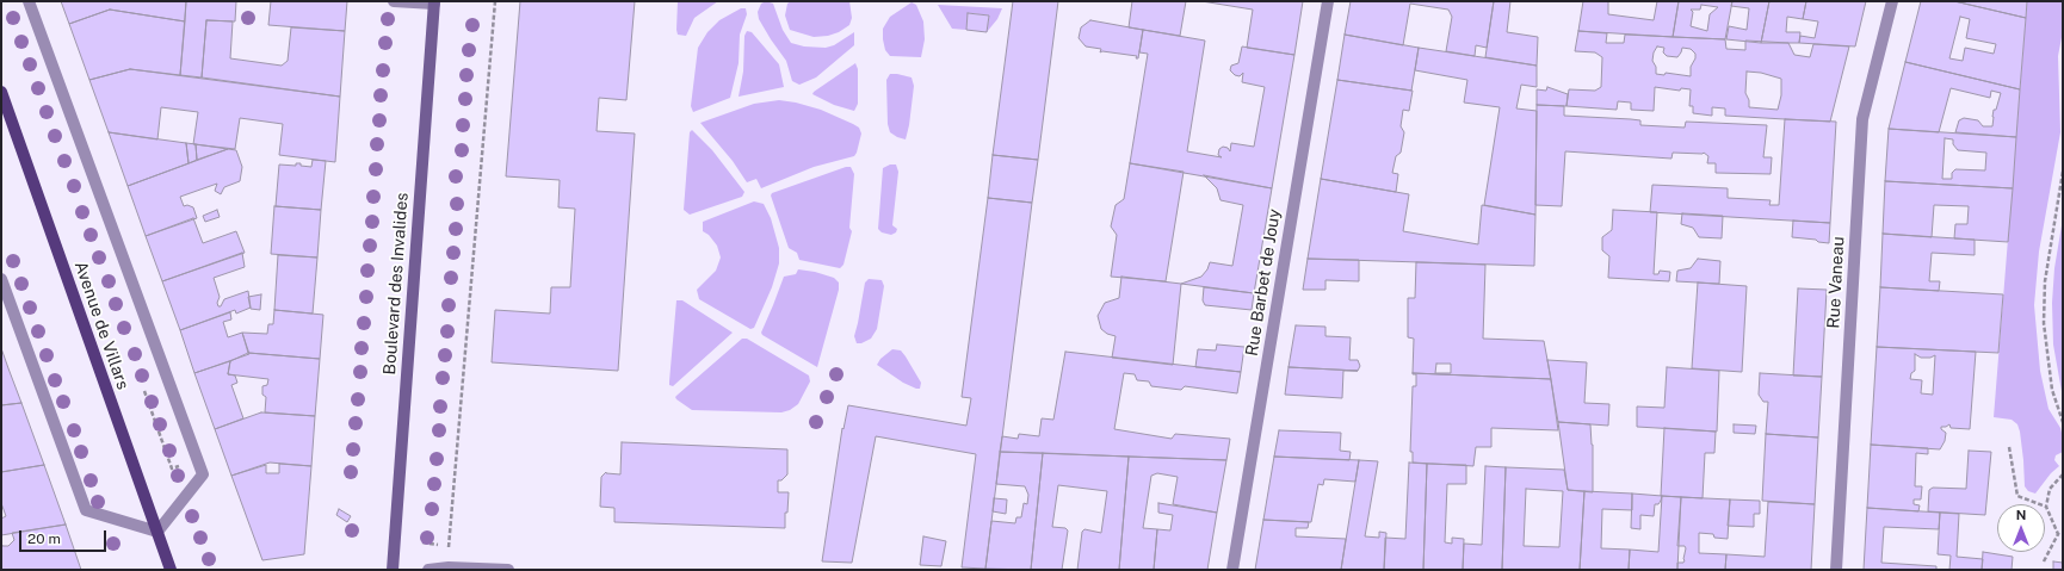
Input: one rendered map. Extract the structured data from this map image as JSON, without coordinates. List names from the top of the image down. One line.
{"streets":{"main road":["Boulevard des Invalides","Avenue de Villars"],"street":["Rue Barbet de Jouy","Rue Vaneau"]},"scale_bar":"20 m","north":"top"}
